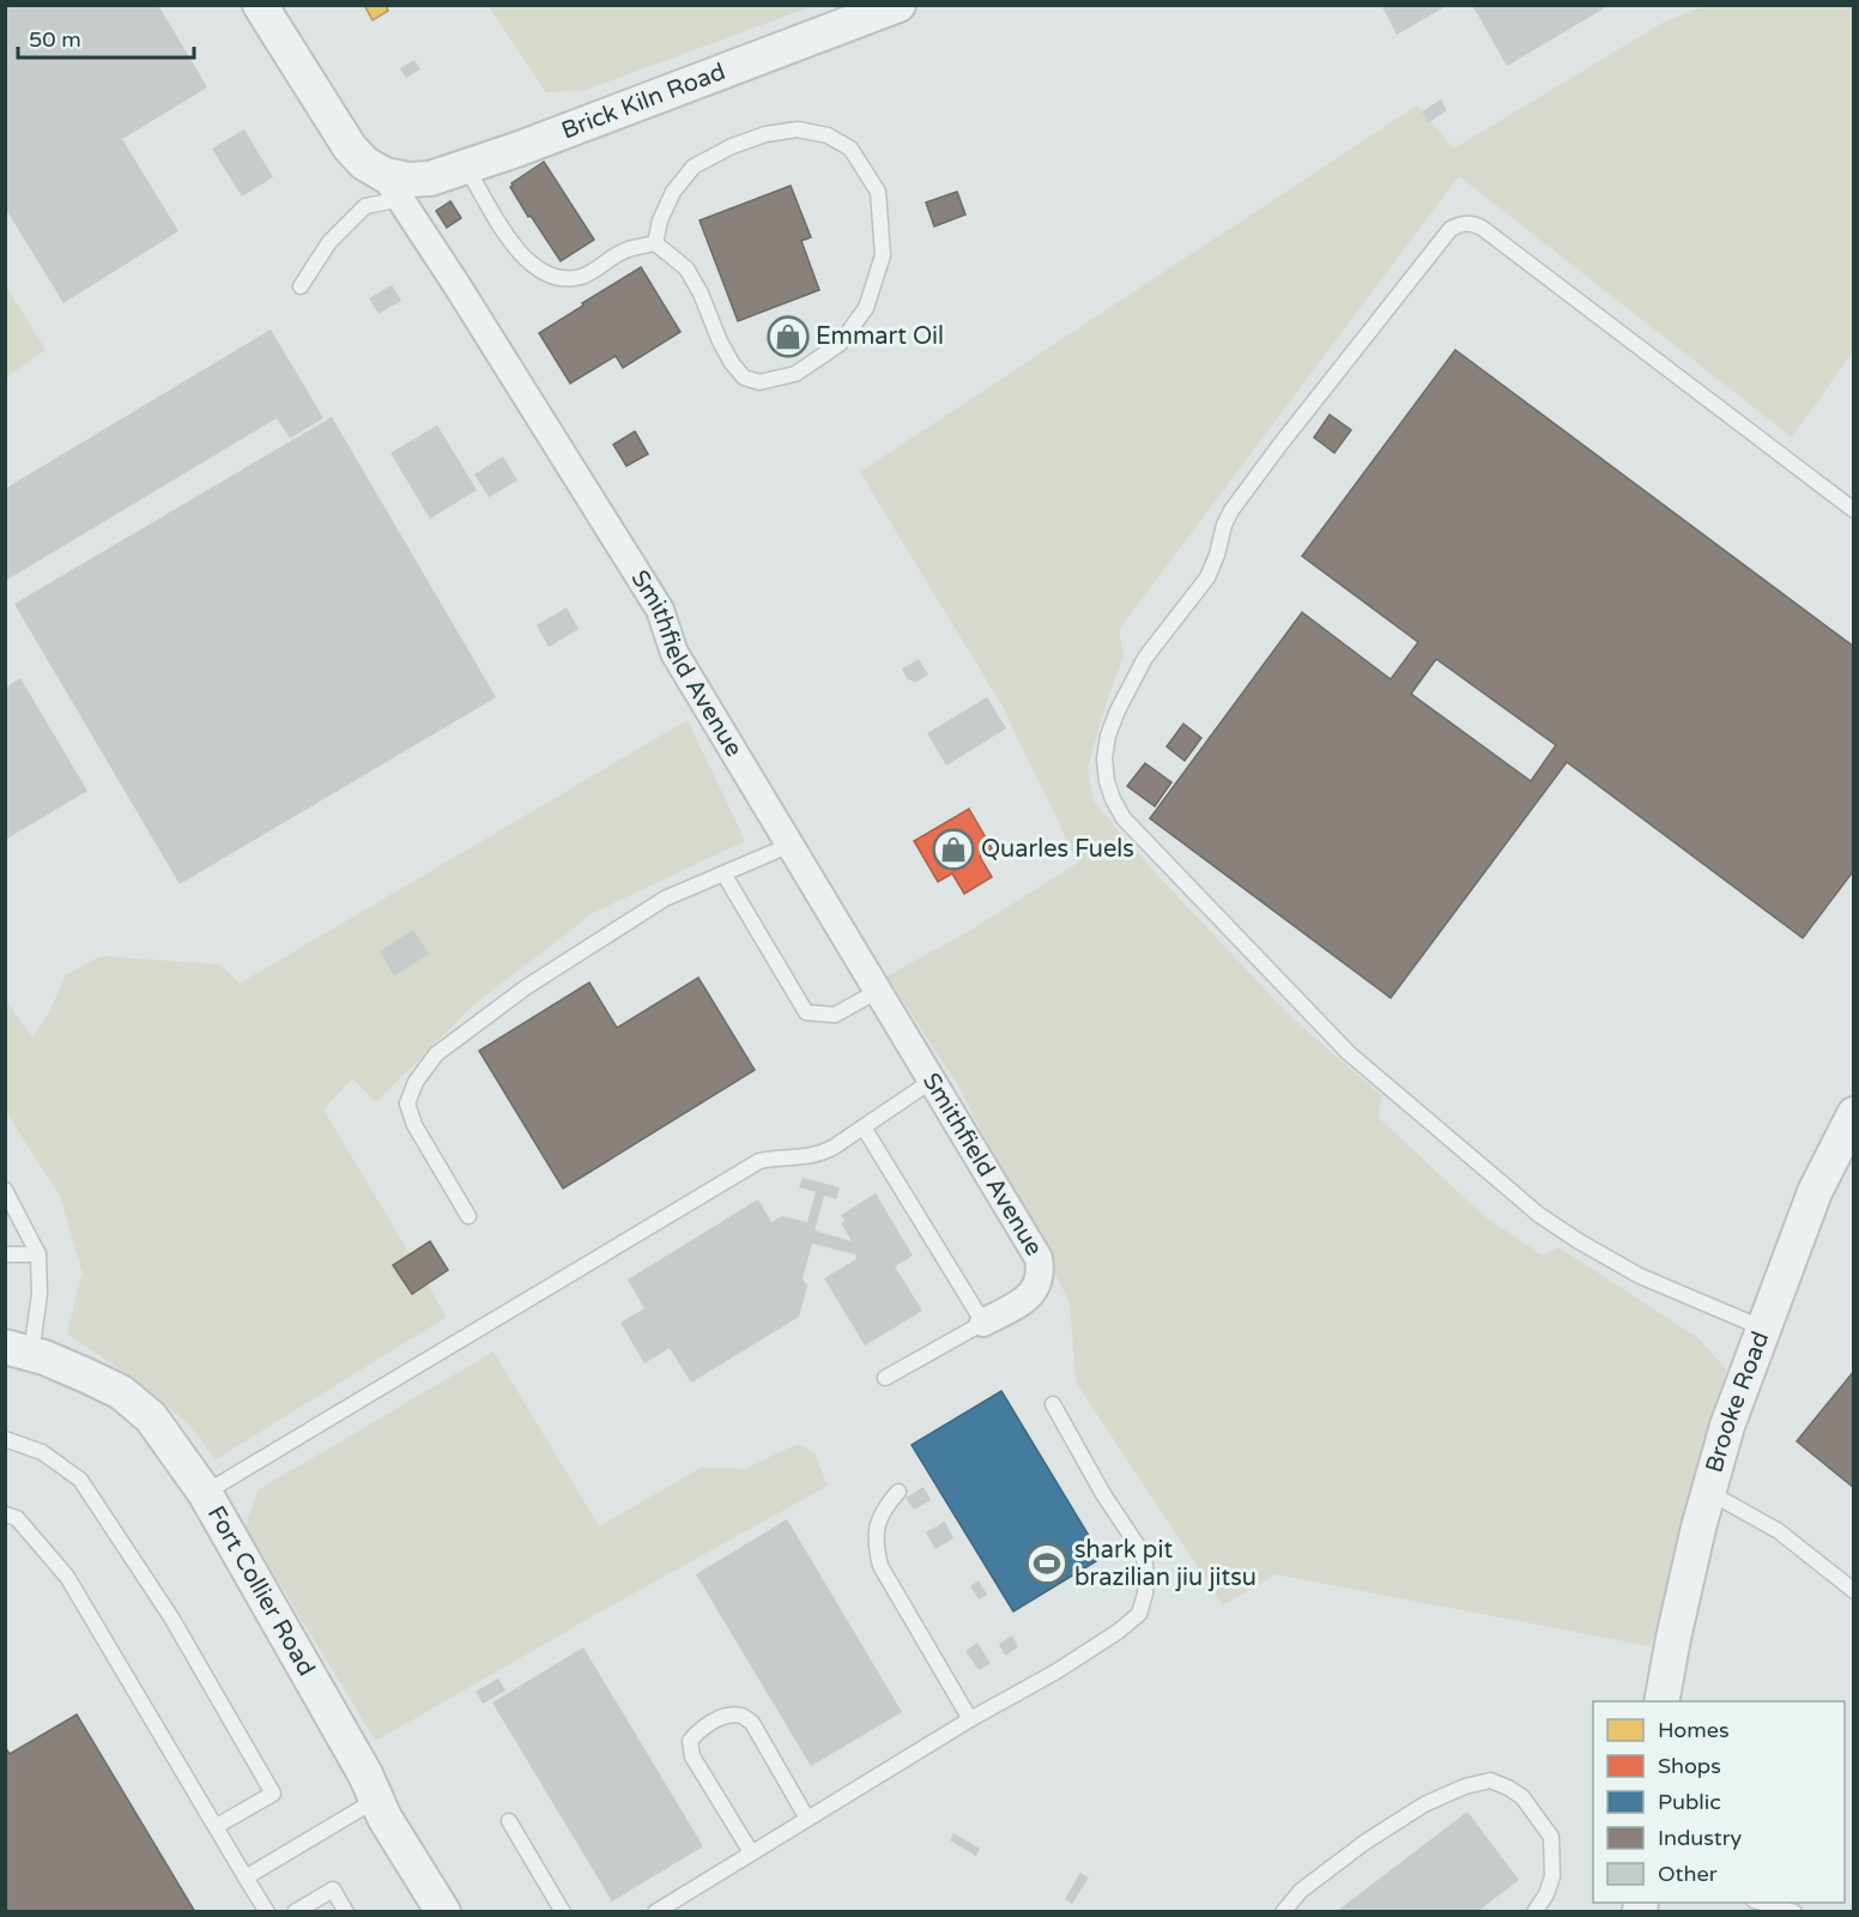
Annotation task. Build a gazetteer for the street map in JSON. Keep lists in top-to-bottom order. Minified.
{"streets":{"street":["Brick Kiln Road","Smithfield Avenue","Brooke Road","Fort Collier Road"]},"crossings":[["Brick Kiln Road","Smithfield Avenue"]],"places":{"shop":["Emmart Oil","Quarles Fuels"],"sports":["shark pit brazilian jiu jitsu"]},"legend":["Homes","Shops","Public","Industry","Other"],"scale_bar":"50 m"}
